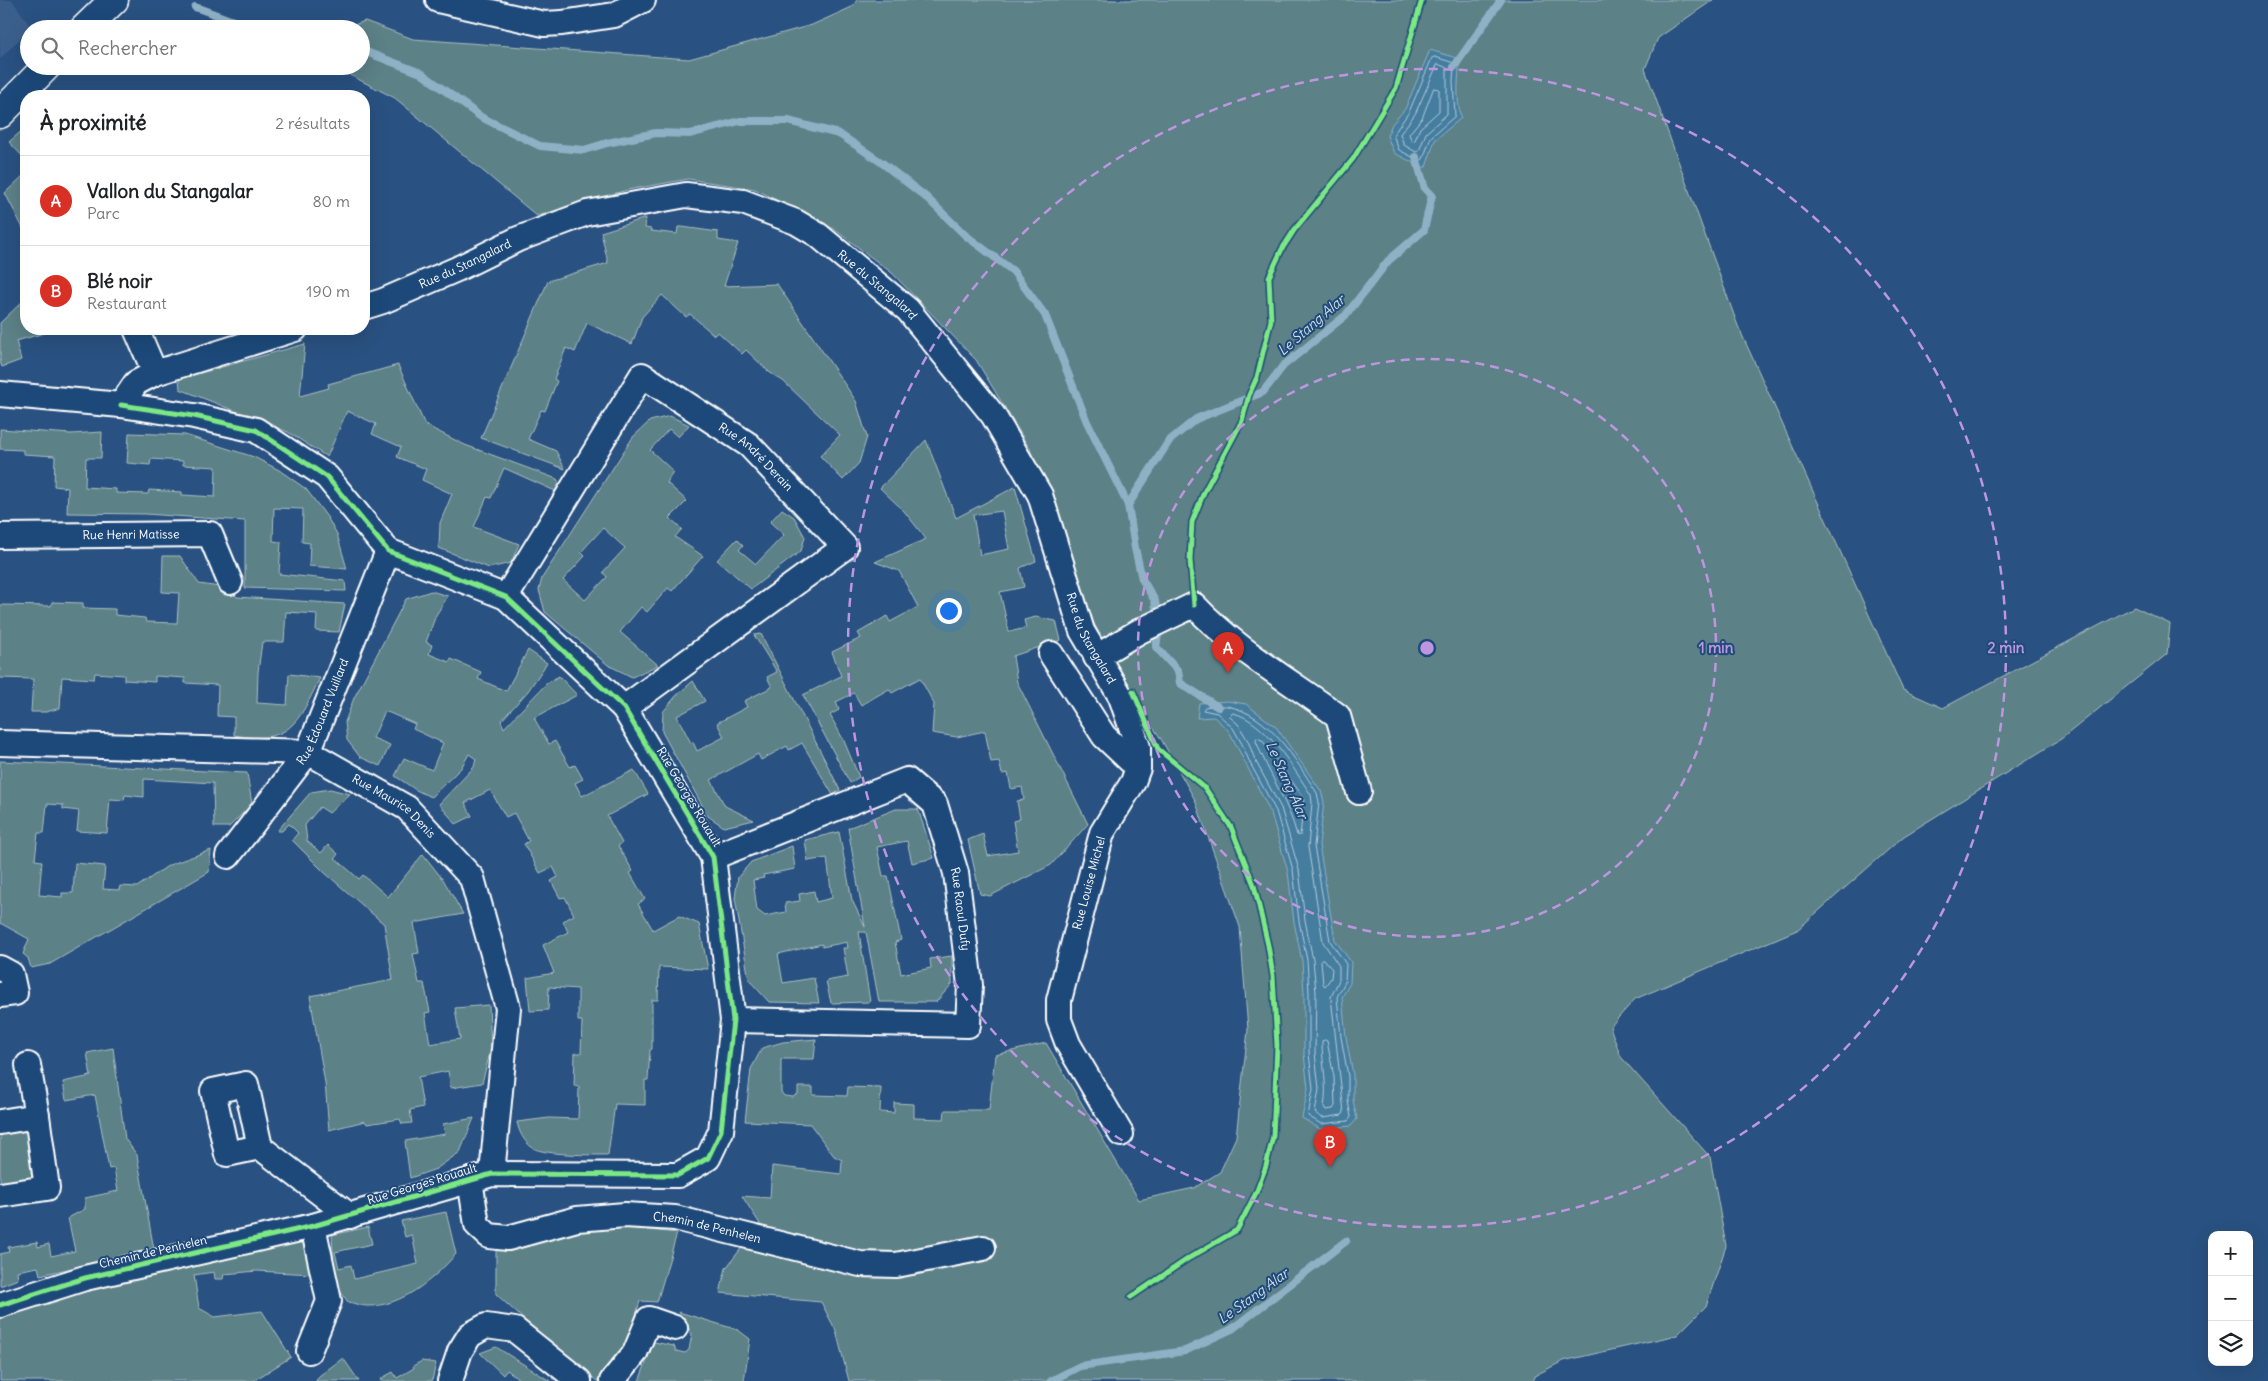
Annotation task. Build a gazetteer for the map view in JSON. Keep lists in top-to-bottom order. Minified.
{"streets":{"street":["Rue du Stangalard","Rue André Derain","Rue Henri Matisse","Rue Édouard Vuillard","Rue Georges Rouault","Rue Maurice Denis","Rue Louise Michel","Rue Raoul Dufy","Chemin de Penhelen"]},"crossings":[["Rue du Stangalard","Rue Louise Michel"],["Rue André Derain","Rue Georges Rouault"],["Rue Édouard Vuillard","Rue Georges Rouault"],["Rue Édouard Vuillard","Rue Maurice Denis"],["Rue Georges Rouault","Rue Maurice Denis"],["Rue Georges Rouault","Rue Raoul Dufy"],["Rue Georges Rouault","Chemin de Penhelen"]],"water":["Le Stang Alar"],"page":{"search":"Rechercher","heading":["À proximité","2 résultats"],"list":[{"mark":"A","name":"Vallon du Stangalar","note":"Parc","value":"80 m"},{"mark":"B","name":"Blé noir","note":"Restaurant","value":"190 m"}],"pins":["A","B"],"map_buttons":["+","−"]},"rings":["1 min","2 min"]}
